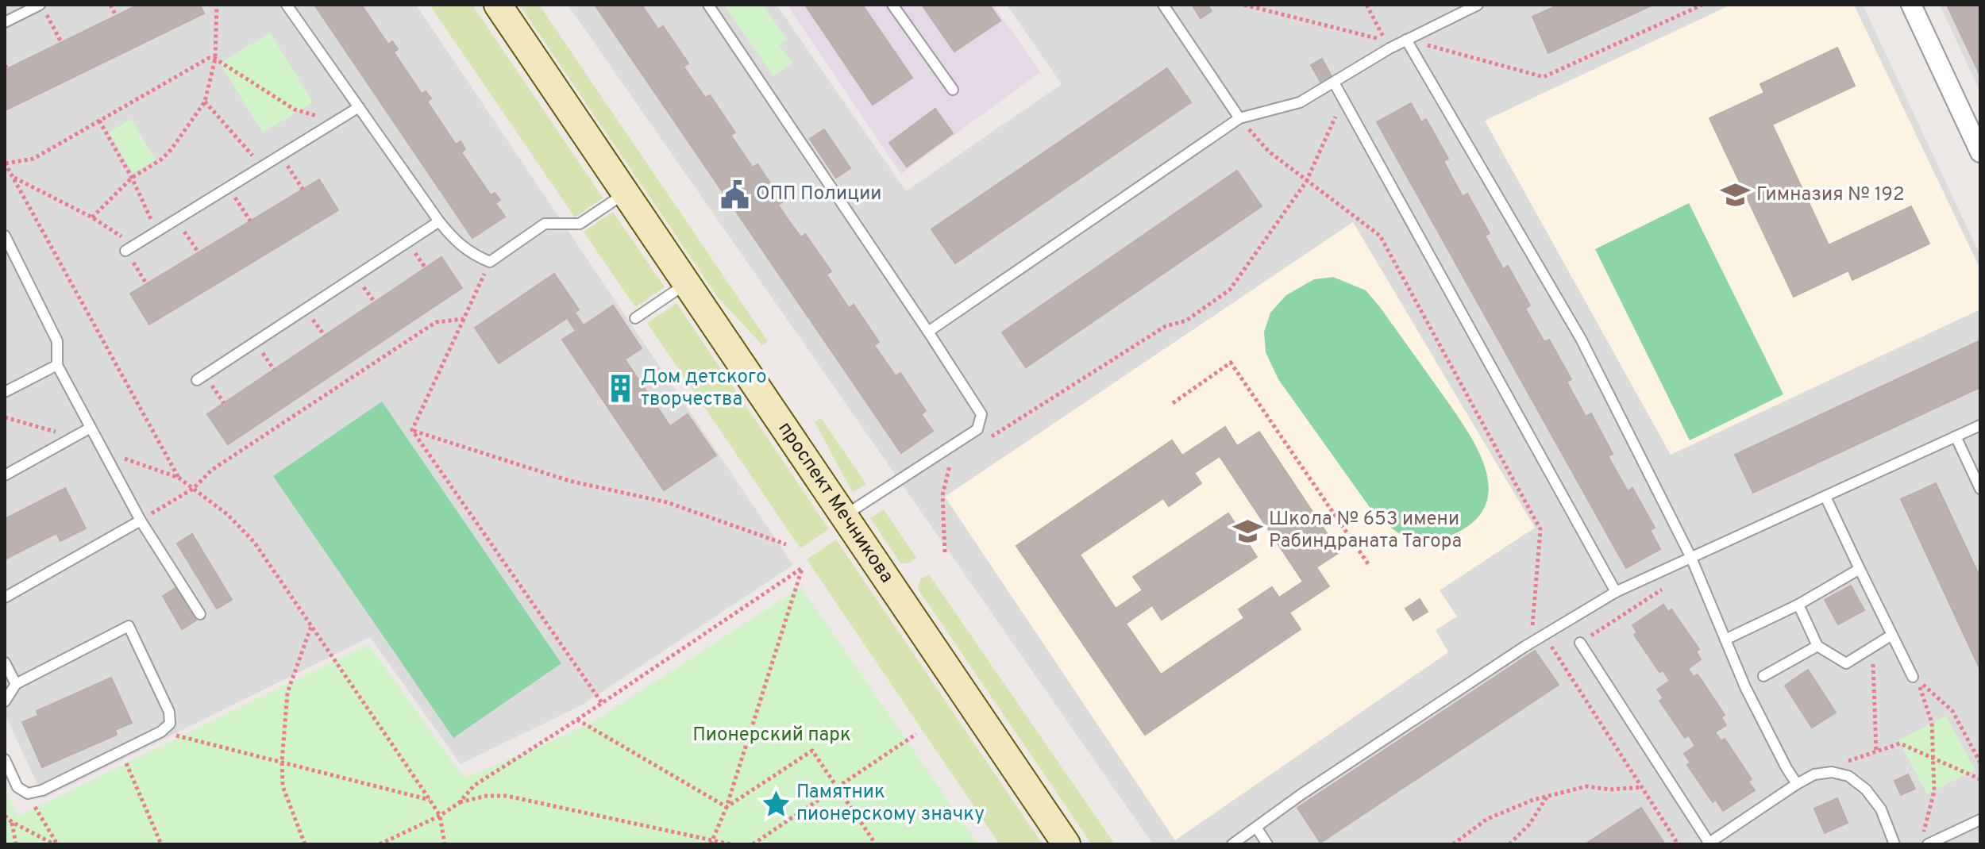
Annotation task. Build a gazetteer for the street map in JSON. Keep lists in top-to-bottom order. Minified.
{"streets":{"street":["проспект Мечникова"]},"parks":["Пионерский парк"],"places":{"public building":["ОПП Полиции"],"school or university":["Гимназия № 192","Школа № 653 имени Рабиндраната Тагора"],"building":["Дом детского творчества"],"place":["Памятник пионерскому значку"]}}
